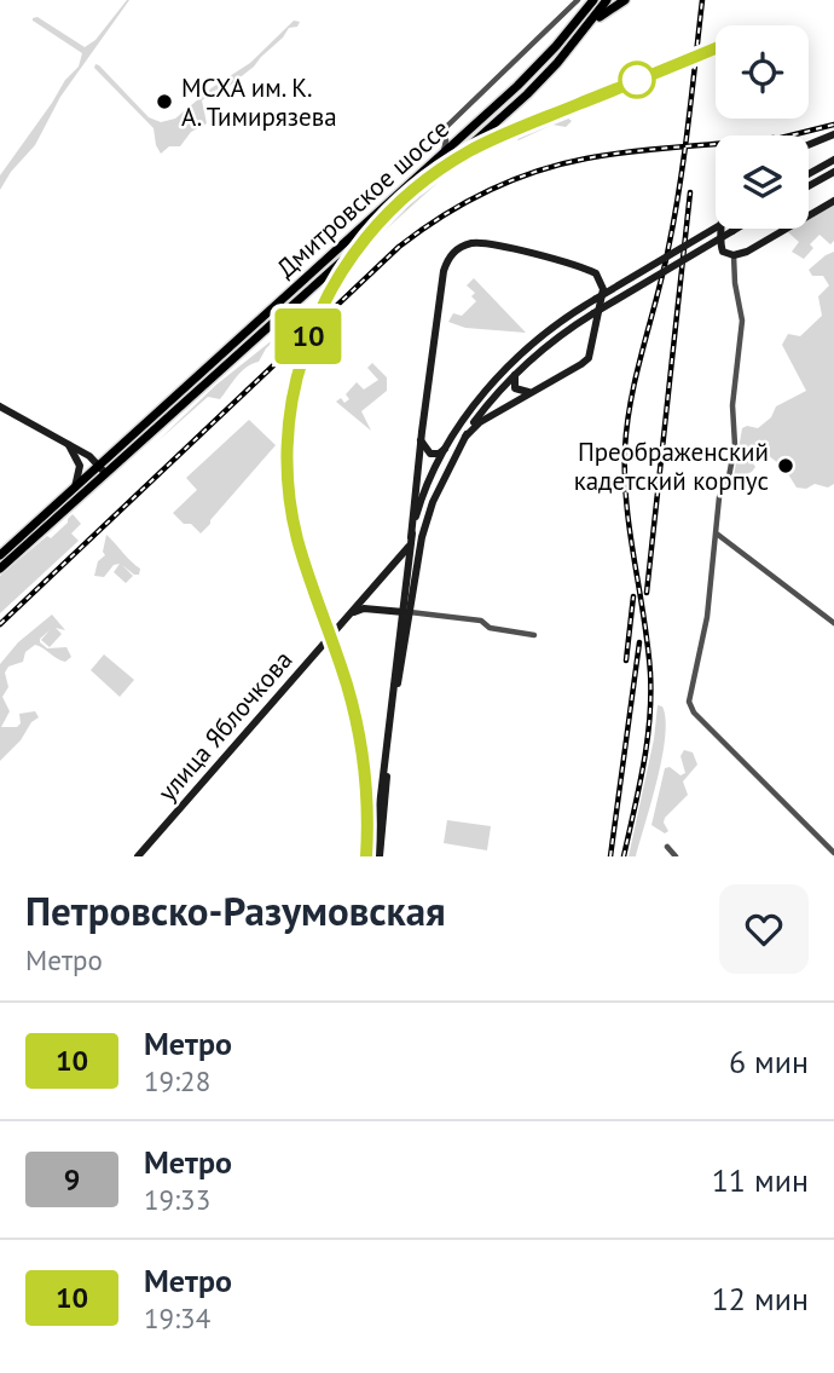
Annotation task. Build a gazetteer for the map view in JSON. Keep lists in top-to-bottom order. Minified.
{"streets":{"main road":["Дмитровское шоссе"],"street":["улица Яблочкова"]},"places":["МСХА им. К. А. Тимирязева","Преображенский кадетский корпус"],"lines":["metro line 10"],"page":{"on_map":"10","heading":["Петровско-Разумовская","Метро"],"list":[{"mark":"10","name":"Метро","note":"19:28","value":"6 мин"},{"mark":"9","name":"Метро","note":"19:33","value":"11 мин"},{"mark":"10","name":"Метро","note":"19:34","value":"12 мин"}]}}
